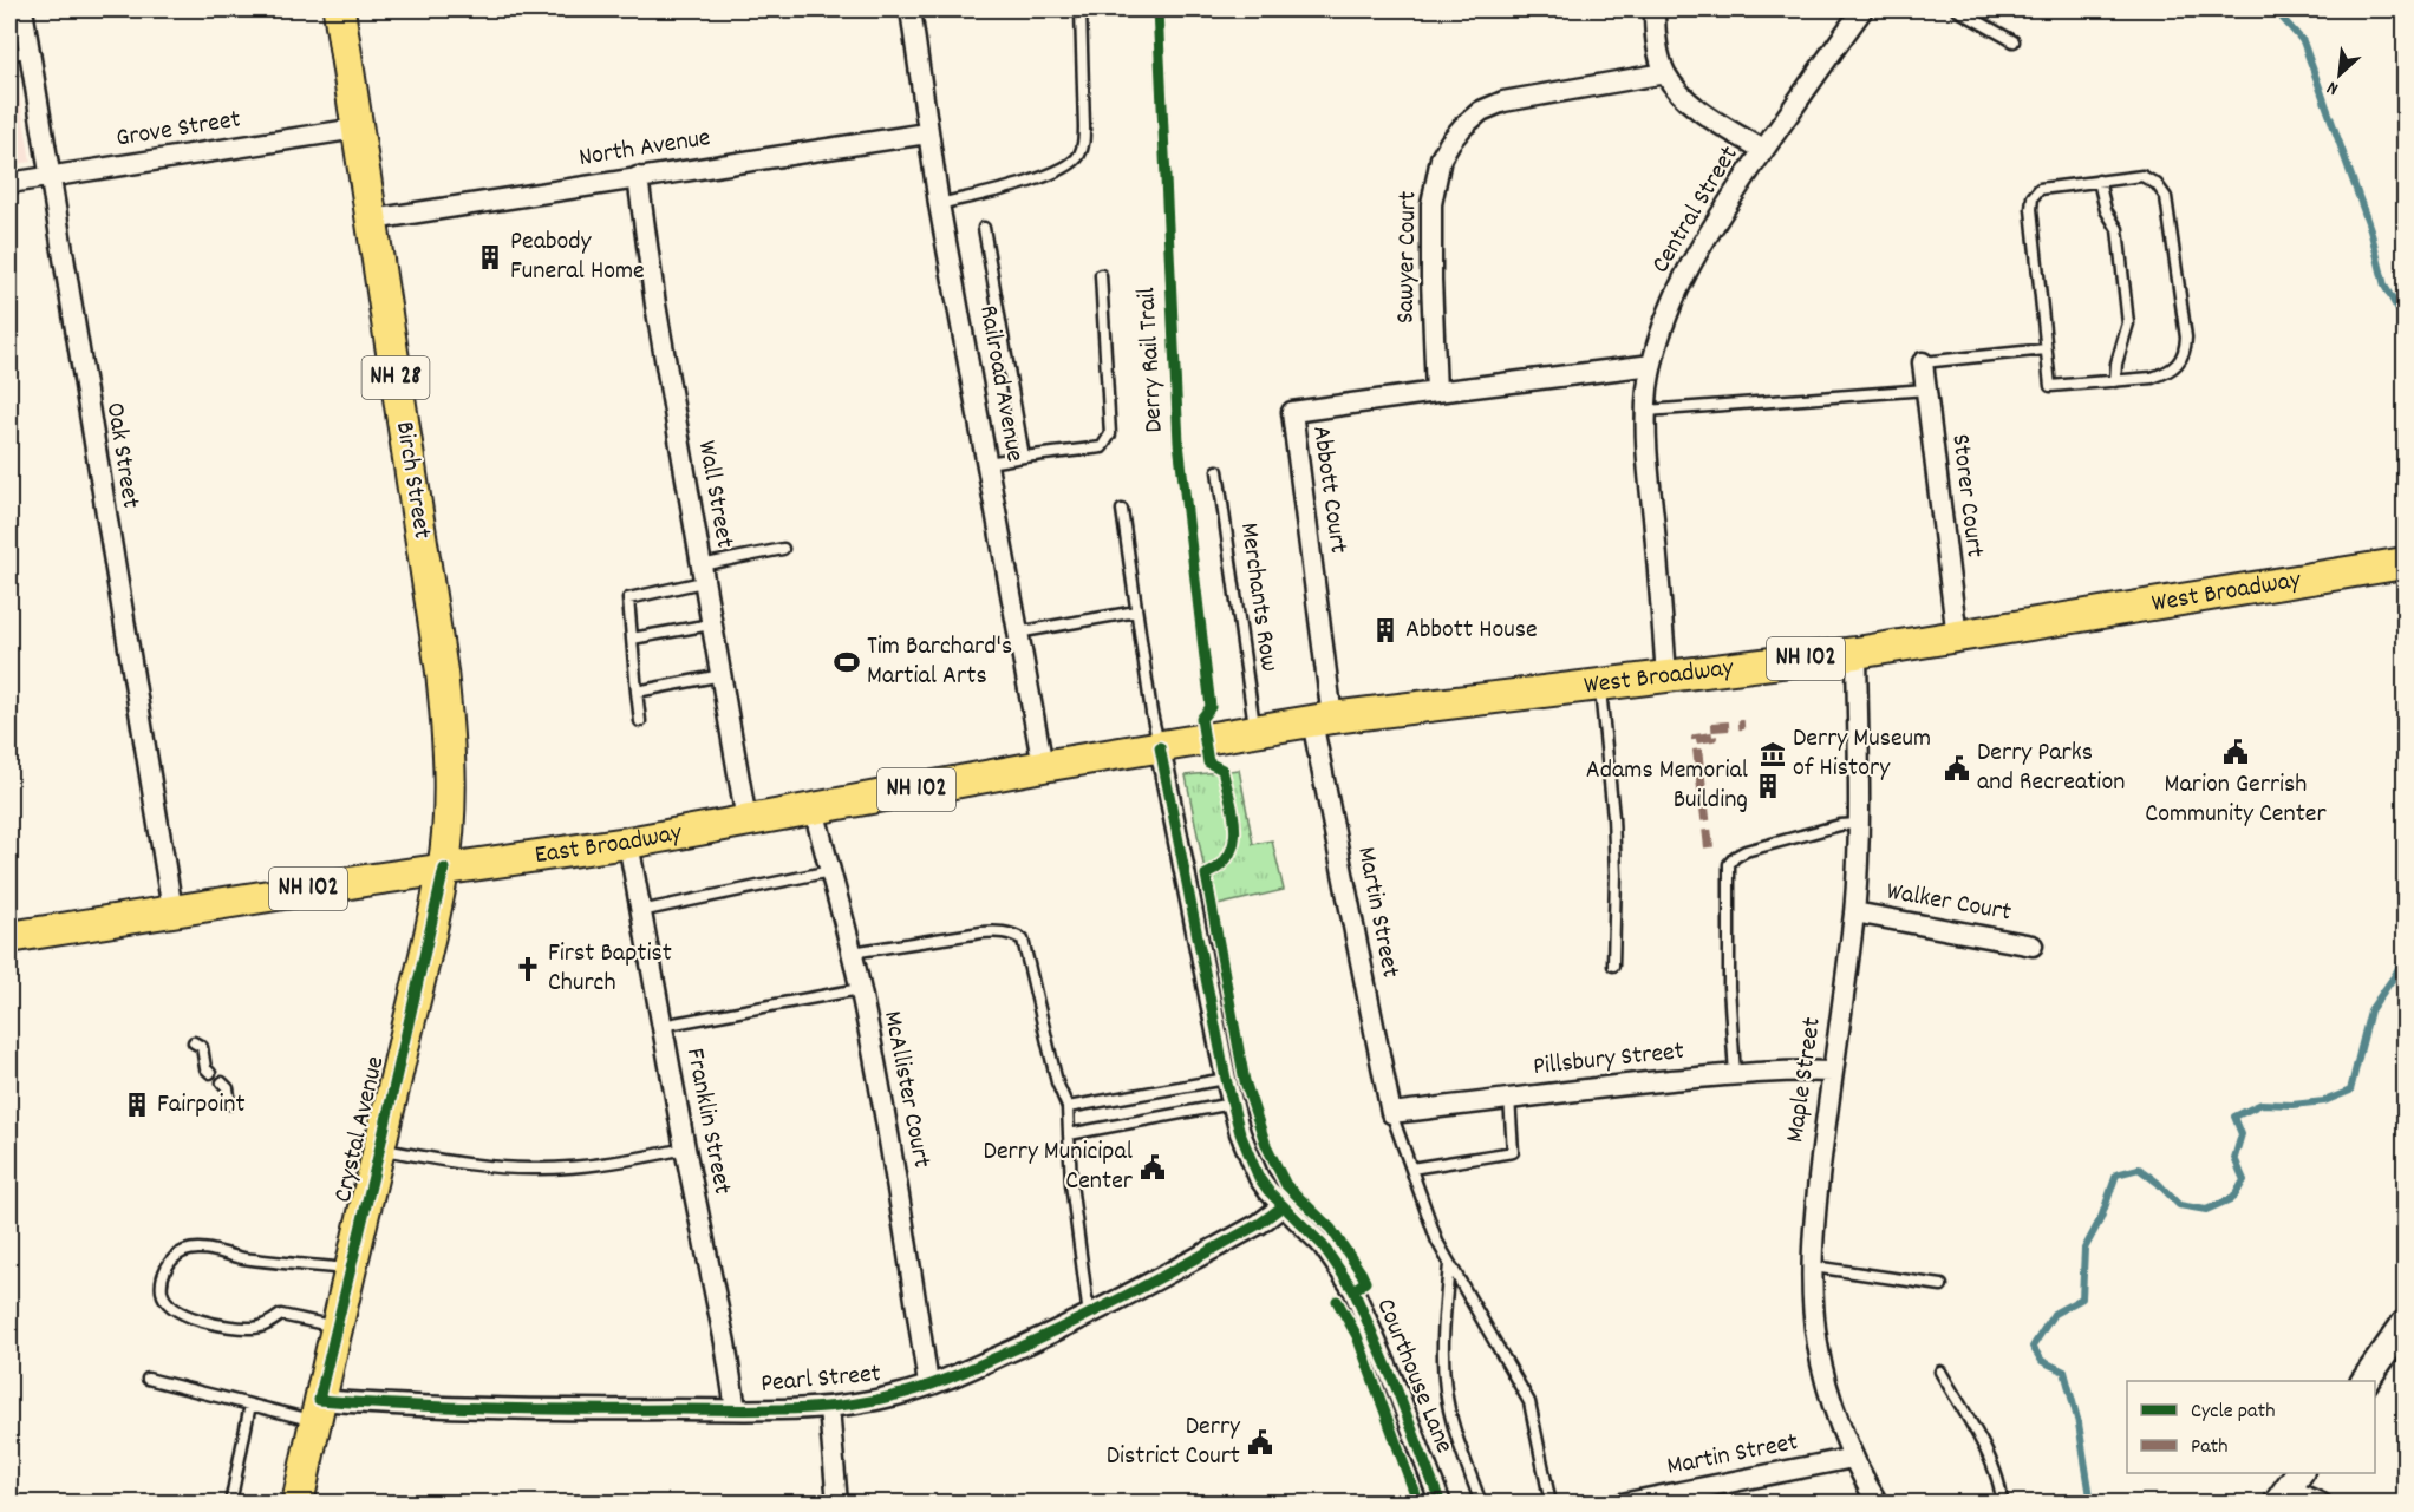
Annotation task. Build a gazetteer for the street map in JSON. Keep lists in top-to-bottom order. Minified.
{"streets":{"main road":["NH 28","Birch Street","West Broadway","NH 102","East Broadway","Crystal Avenue"],"street":["Grove Street","North Avenue","Central Street","Sawyer Court","Railroad Avenue","Oak Street","Abbott Court","Wall Street","Storer Court","Walker Court","Martin Street","Pillsbury Street","Maple Street","McAllister Court","Franklin Street","Courthouse Lane","Pearl Street"],"lane":["Merchants Row"],"cycle path":["Derry Rail Trail"]},"crossings":[["Grove Street","Oak Street"],["Grove Street","Birch Street"],["North Avenue","Railroad Avenue"],["North Avenue","Birch Street"],["North Avenue","Wall Street"],["Central Street","West Broadway"],["Sawyer Court","Abbott Court"],["Railroad Avenue","East Broadway"],["Oak Street","East Broadway"],["Birch Street","East Broadway"],["Birch Street","Crystal Avenue"],["Abbott Court","West Broadway"],["Abbott Court","Martin Street"],["Wall Street","East Broadway"],["Storer Court","West Broadway"],["West Broadway","Merchants Row"],["West Broadway","East Broadway"],["West Broadway","Martin Street"],["West Broadway","Maple Street"],["East Broadway","McAllister Court"],["East Broadway","Franklin Street"],["East Broadway","Crystal Avenue"],["East Broadway","Courthouse Lane"],["Walker Court","Maple Street"],["Martin Street","Pillsbury Street"],["Martin Street","Maple Street"],["Pillsbury Street","Maple Street"],["McAllister Court","Pearl Street"],["Franklin Street","Pearl Street"],["Crystal Avenue","Pearl Street"],["Courthouse Lane","Pearl Street"]],"places":{"building":["Peabody Funeral Home","Abbott House","Adams Memorial Building","Fairpoint"],"sports":["Tim Barchard's Martial Arts"],"public building":["Marion Gerrish Community Center","Derry Parks and Recreation","Derry Municipal Center","Derry District Court"],"museum":["Derry Museum of History"],"church":["First Baptist Church"]},"legend":["Cycle path","Path"],"north":"bottom left"}
